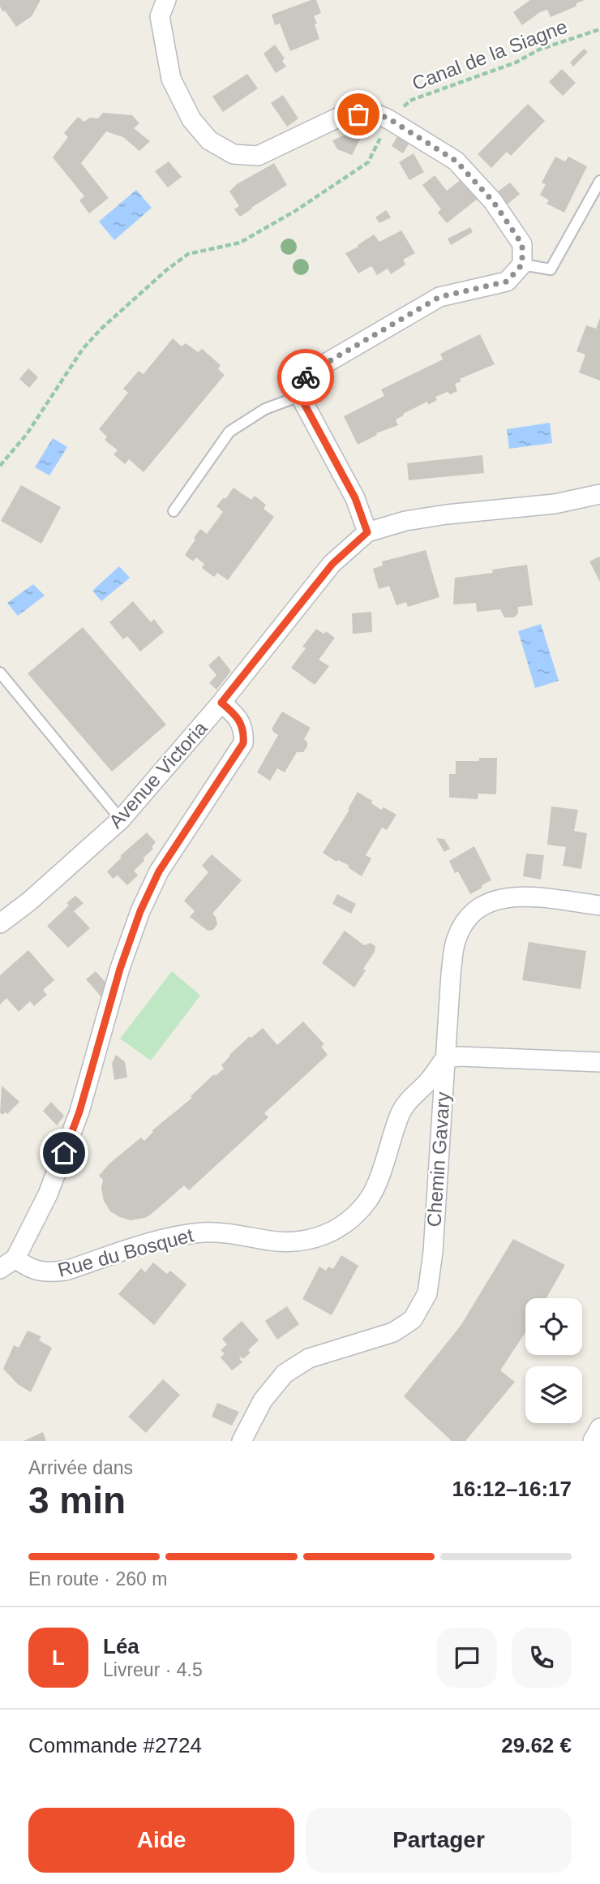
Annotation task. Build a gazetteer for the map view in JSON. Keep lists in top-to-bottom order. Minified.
{"streets":{"street":["Avenue Victoria","Chemin Gavary","Rue du Bosquet"],"path":["Canal de la Siagne"]},"crossings":[["Chemin Gavary","Rue du Bosquet"]],"page":{"heading":["3 min","Arrivée dans","16:12–16:17"],"panel":["Léa","Livreur · 4.5","Commande #2724","29.62 €"],"bar":"En route · 260 m","round":"L","buttons":["Aide","Partager"]}}
